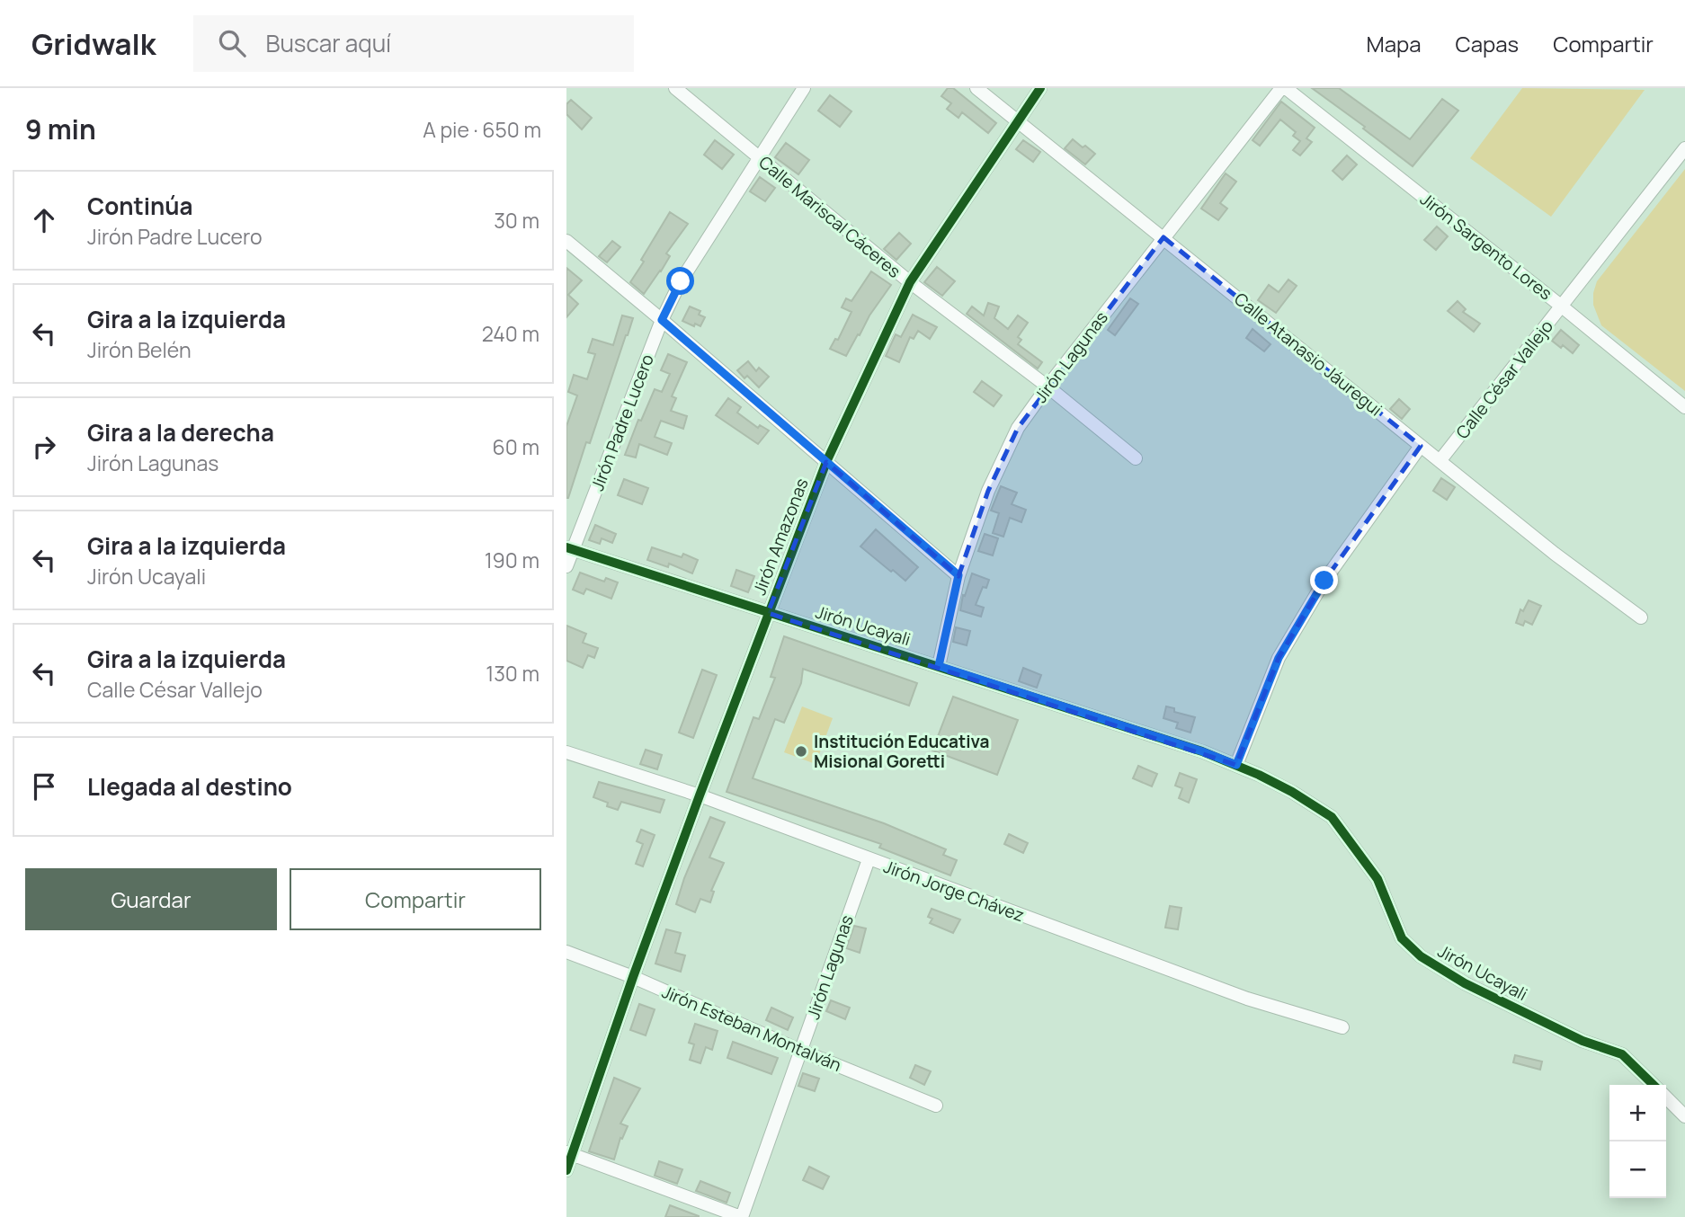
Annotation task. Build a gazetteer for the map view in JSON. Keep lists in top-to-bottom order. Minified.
{"streets":{"street":["Calle Mariscal Cáceres","Jirón Sargento Lores","Calle Atanasio Jáuregui","Jirón Lagunas","Calle César Vallejo","Jirón Padre Lucero","Jirón Amazonas","Jirón Ucayali","Jirón Jorge Chávez","Jirón Esteban Montalván"]},"crossings":[["Calle Mariscal Cáceres","Jirón Lagunas"],["Calle Mariscal Cáceres","Jirón Padre Lucero"],["Calle Mariscal Cáceres","Jirón Amazonas"],["Jirón Sargento Lores","Jirón Lagunas"],["Jirón Sargento Lores","Calle César Vallejo"],["Calle Atanasio Jáuregui","Jirón Lagunas"],["Calle Atanasio Jáuregui","Calle César Vallejo"],["Calle Atanasio Jáuregui","Jirón Amazonas"],["Jirón Lagunas","Jirón Ucayali"],["Jirón Lagunas","Jirón Jorge Chávez"],["Jirón Lagunas","Jirón Esteban Montalván"],["Jirón Padre Lucero","Jirón Ucayali"],["Jirón Amazonas","Jirón Ucayali"],["Jirón Amazonas","Jirón Jorge Chávez"],["Jirón Amazonas","Jirón Esteban Montalván"]],"places":["Institución Educativa Misional Goretti"],"page":{"header":"Gridwalk","search":"Buscar aquí","nav":["Mapa","Capas","Compartir"],"heading":["9 min","A pie · 650 m"],"list":[["Continúa","Jirón Padre Lucero","30 m"],["Gira a la izquierda","Jirón Belén","240 m"],["Gira a la derecha","Jirón Lagunas","60 m"],["Gira a la izquierda","Jirón Ucayali","190 m"],["Gira a la izquierda","Calle César Vallejo","130 m"],"Llegada al destino"],"buttons":["Guardar","Compartir"],"map_buttons":["+","−"]}}
